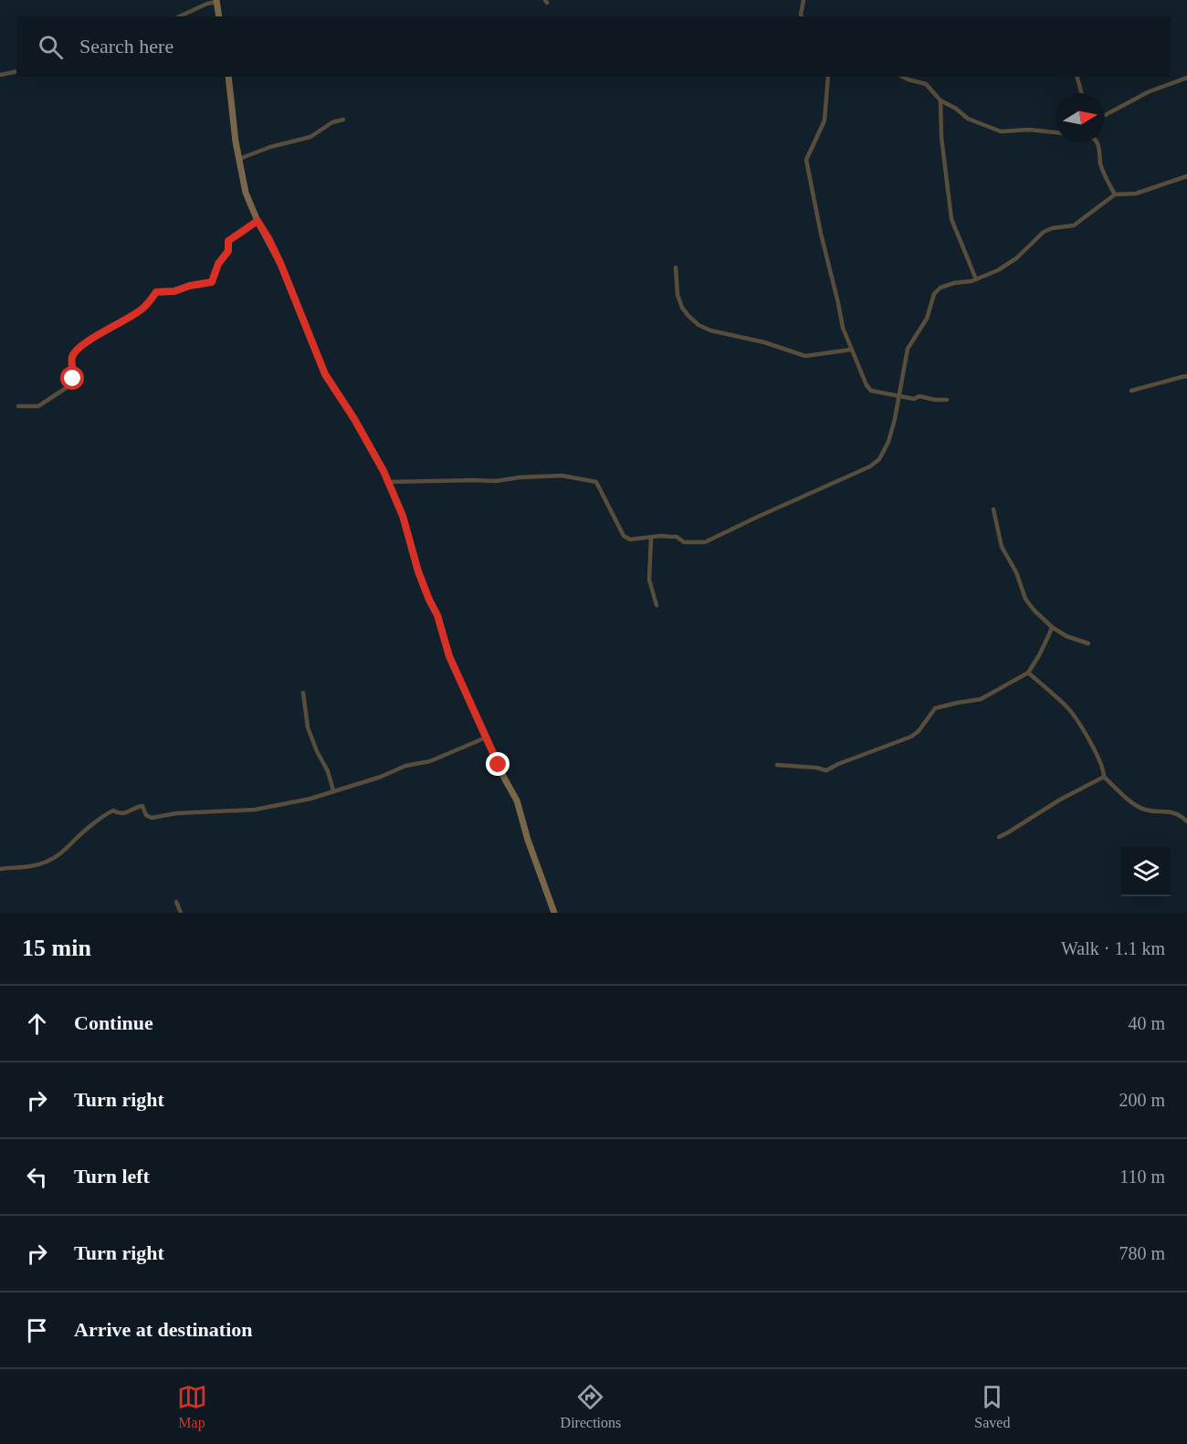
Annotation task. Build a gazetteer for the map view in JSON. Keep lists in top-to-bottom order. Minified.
{"north":"right","page":{"search":"Search here","heading":["15 min","Walk · 1.1 km"],"list":[["Continue","40 m"],["Turn right","200 m"],["Turn left","110 m"],["Turn right","780 m"],"Arrive at destination"],"nav":["Map","Directions","Saved"]}}
